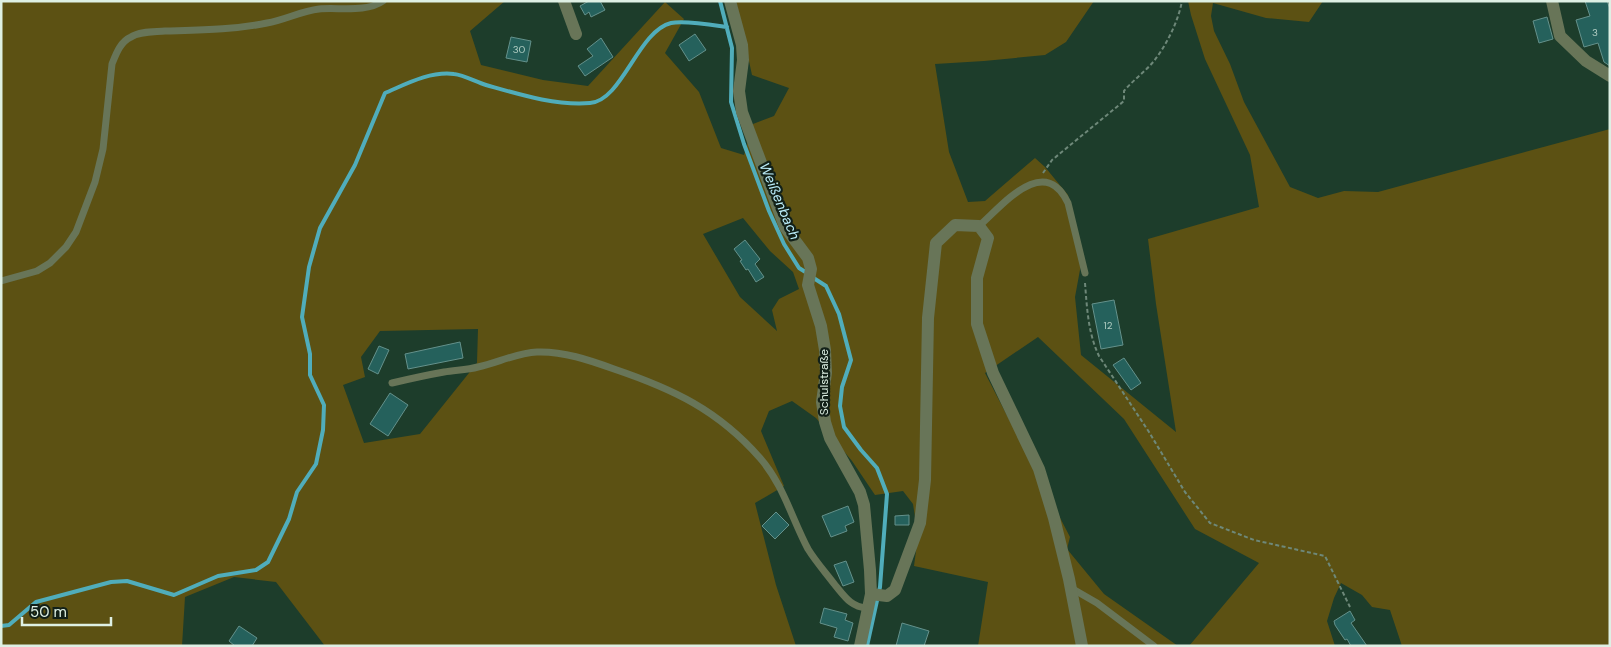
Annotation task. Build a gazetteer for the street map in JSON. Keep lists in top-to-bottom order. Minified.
{"streets":{"street":["Schulstraße"]},"water":["Weißenbach"],"house_numbers":["3","30","12"],"scale_bar":"50 m"}
